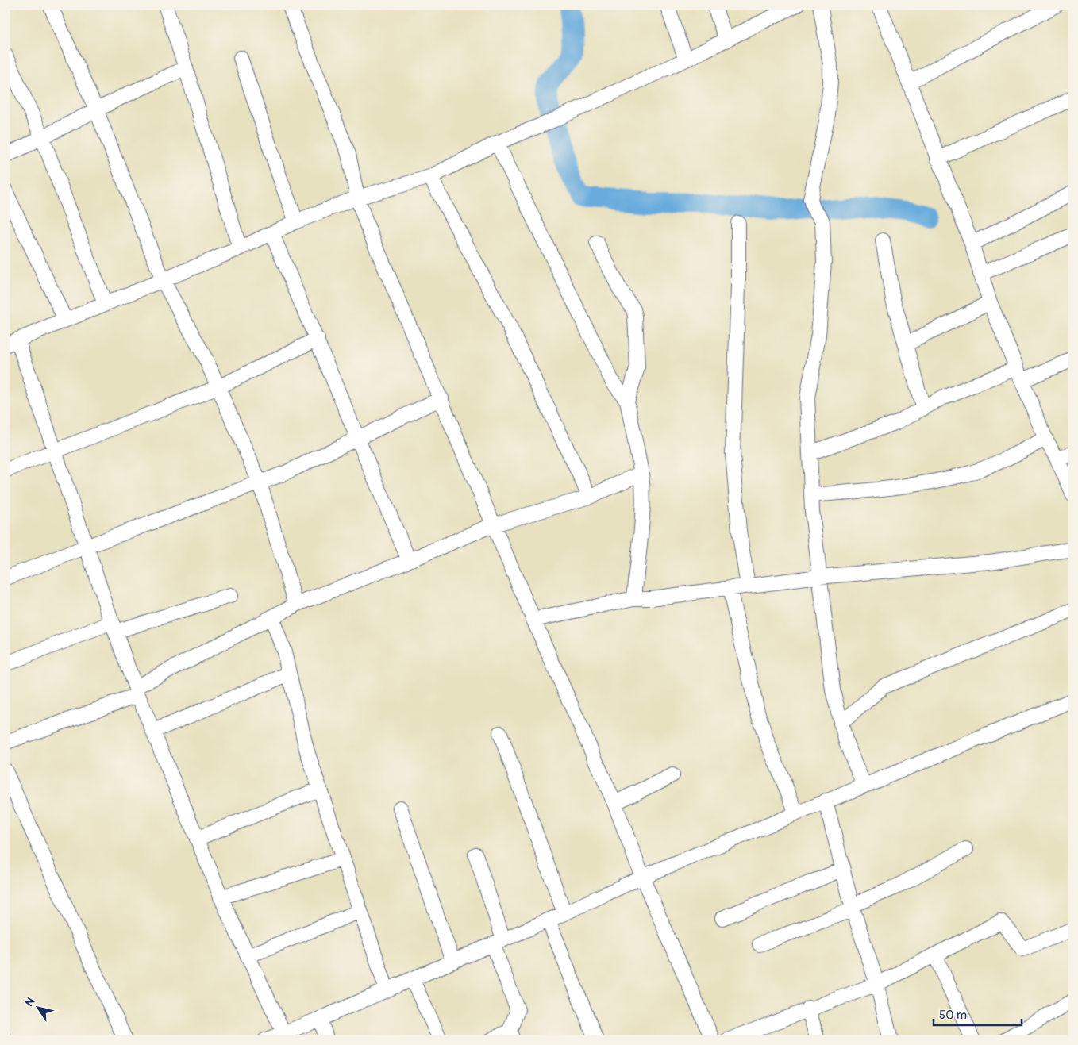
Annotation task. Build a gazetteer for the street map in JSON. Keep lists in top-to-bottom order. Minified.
{"scale_bar":"50 m","north":"top left"}
